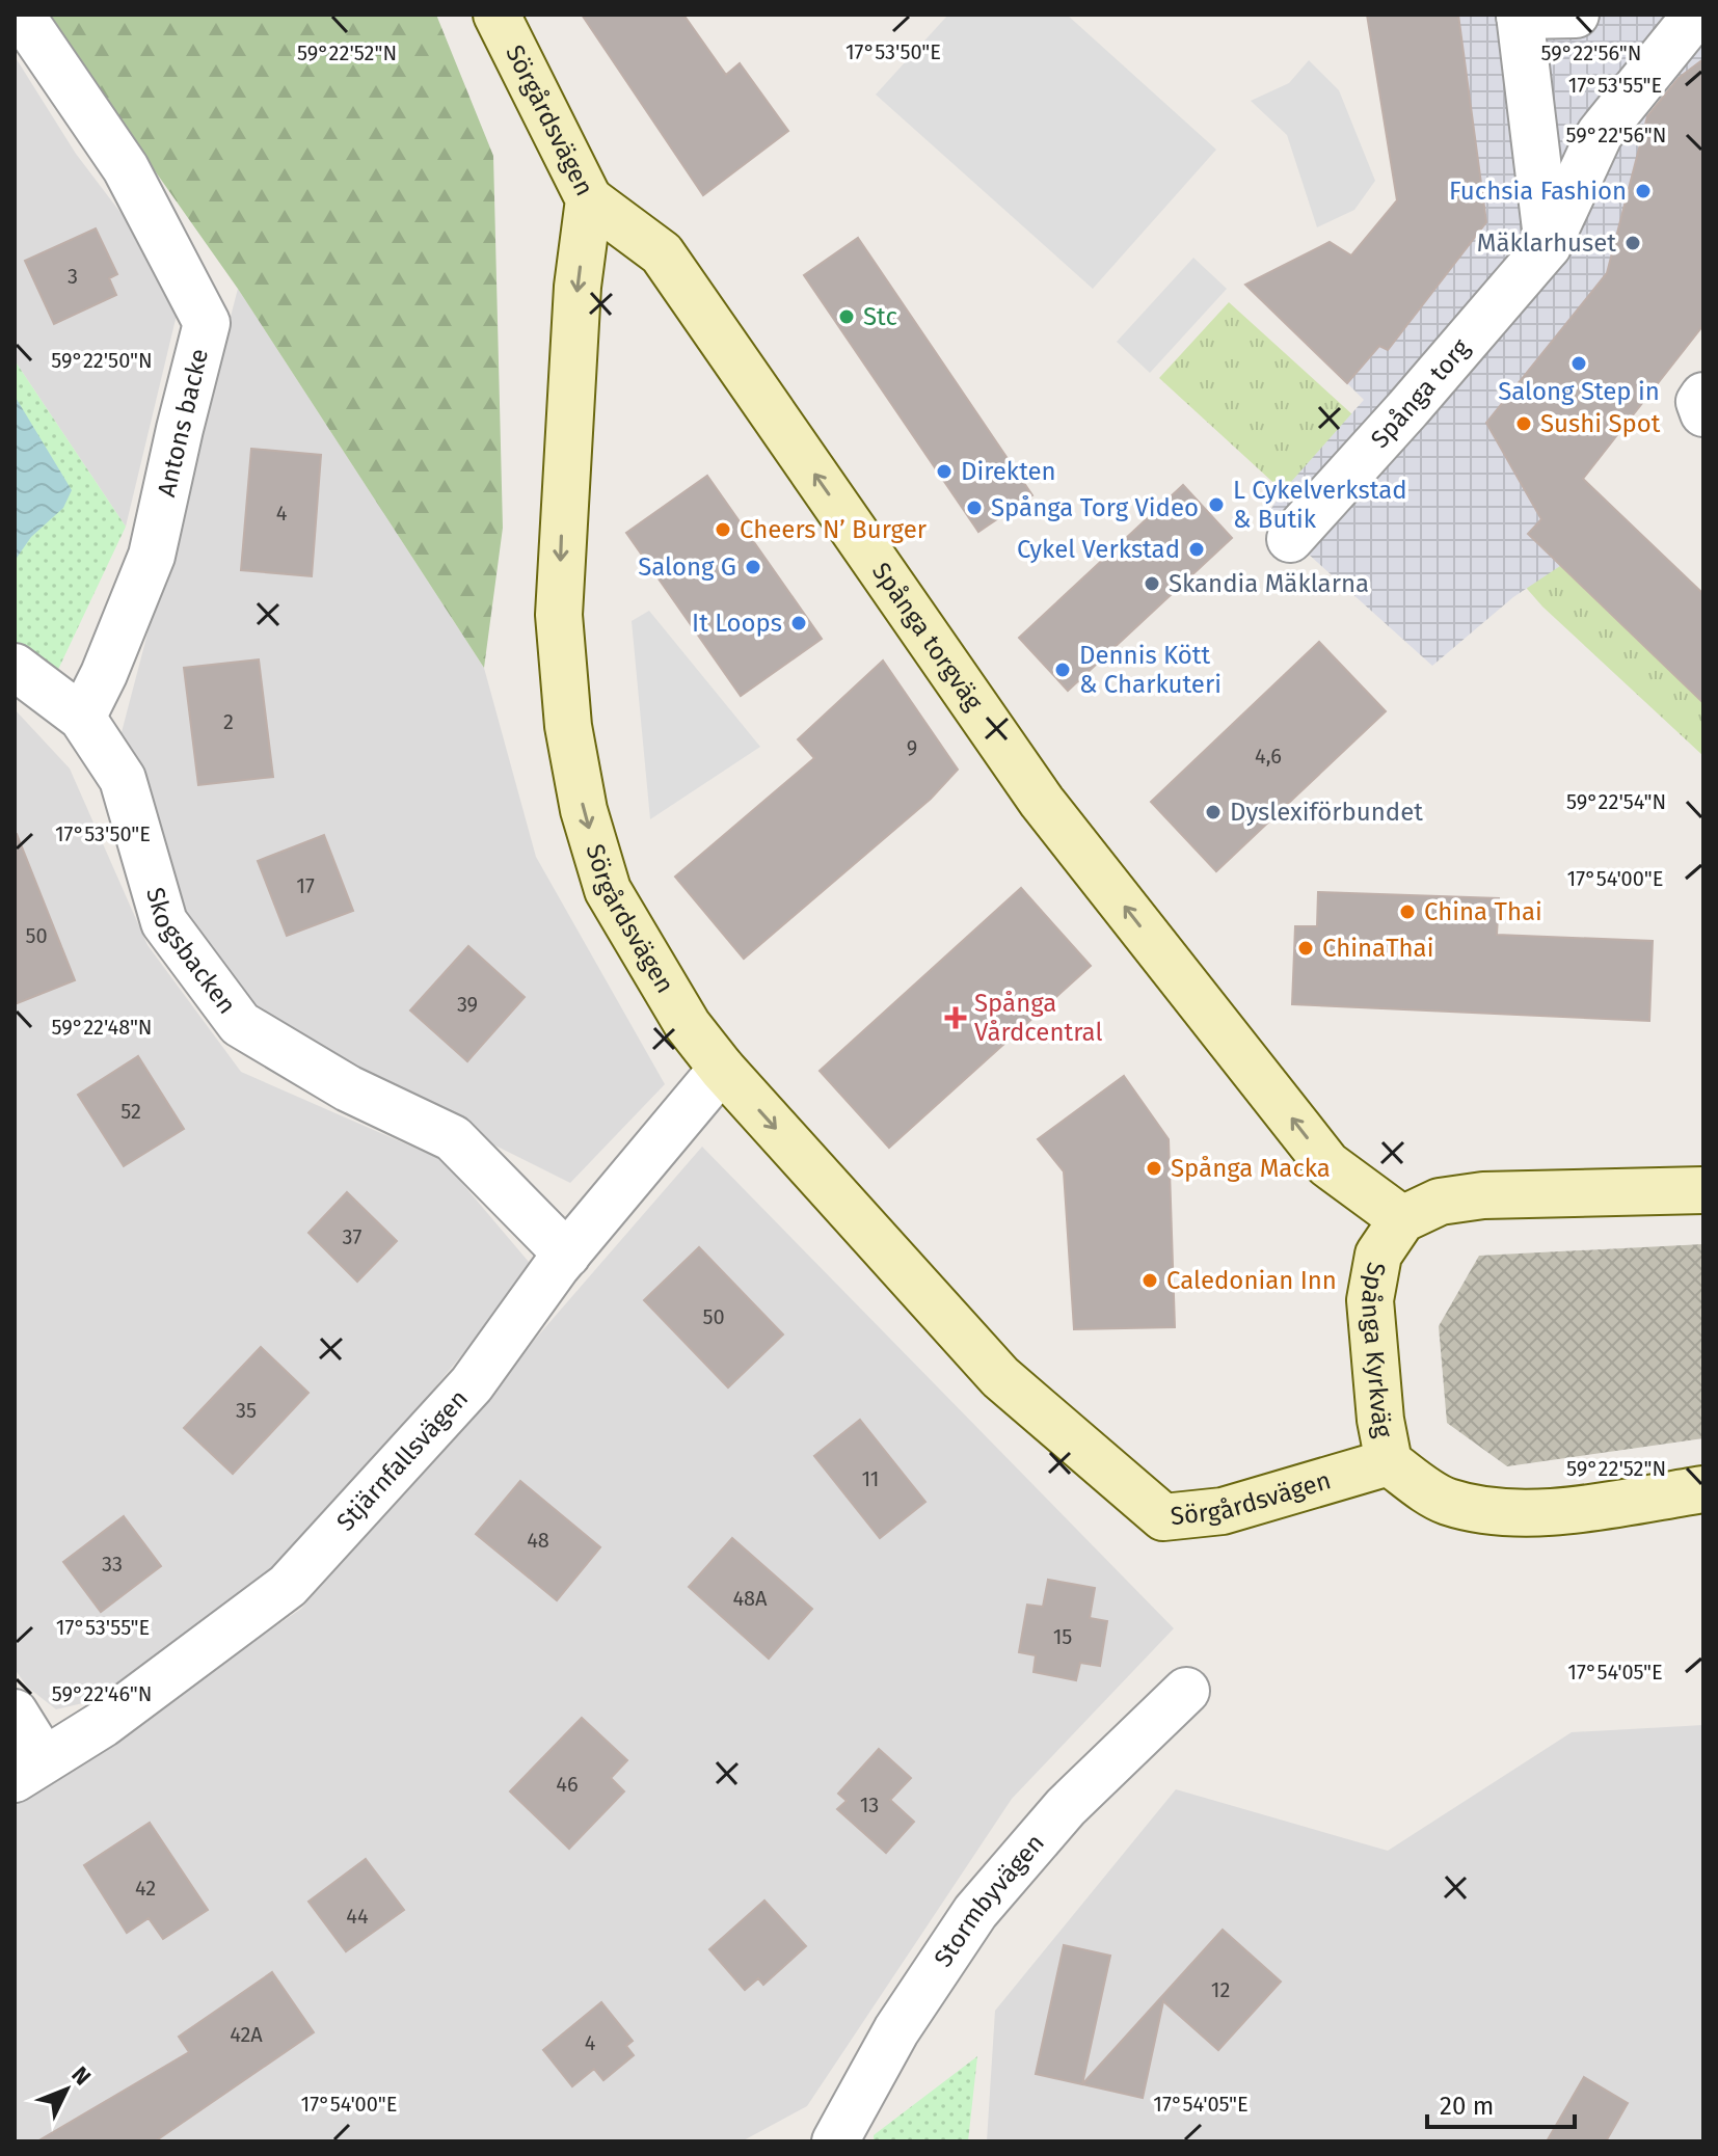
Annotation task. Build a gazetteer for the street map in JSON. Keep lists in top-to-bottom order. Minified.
{"streets":{"street":["Sörgårdsvägen","Spånga torg","Antons backe","Spånga torgväg","Skogsbacken","Spånga Kyrkväg","Stjärnfallsvägen","Stormbyvägen"]},"crossings":[["Sörgårdsvägen","Spånga torgväg"],["Sörgårdsvägen","Spånga Kyrkväg"],["Sörgårdsvägen","Stjärnfallsvägen"],["Antons backe","Skogsbacken"],["Spånga torgväg","Spånga Kyrkväg"],["Skogsbacken","Stjärnfallsvägen"]],"one_way":["Sörgårdsvägen","Spånga torgväg"],"places":{"other":["Fuchsia Fashion","Mäklarhuset","Stc","Salong Step in","Sushi Spot","Direkten","L Cykelverkstad & Butik","Spånga Torg Video","Cheers N’ Burger","Cykel Verkstad","Salong G","Skandia Mäklarna","It Loops","Dennis Kött & Charkuteri","Dyslexiförbundet","China Thai","ChinaThai","Spånga Macka","Caledonian Inn"],"health":["Spånga Vårdcentral"]},"house_numbers":["3","4","2","9","4,6","17","50","39","52","37","50","35","11","48","33","48A","15","46","13","42","44","12","42A","4"],"scale_bar":"20 m","north":"top right","coordinates":["17°53'50\"E","59°22'52\"N","59°22'56\"N","17°53'55\"E","59°22'50\"N","59°22'54\"N","17°54'00\"E","59°22'48\"N","17°54'05\"E","59°22'46\"N"]}
